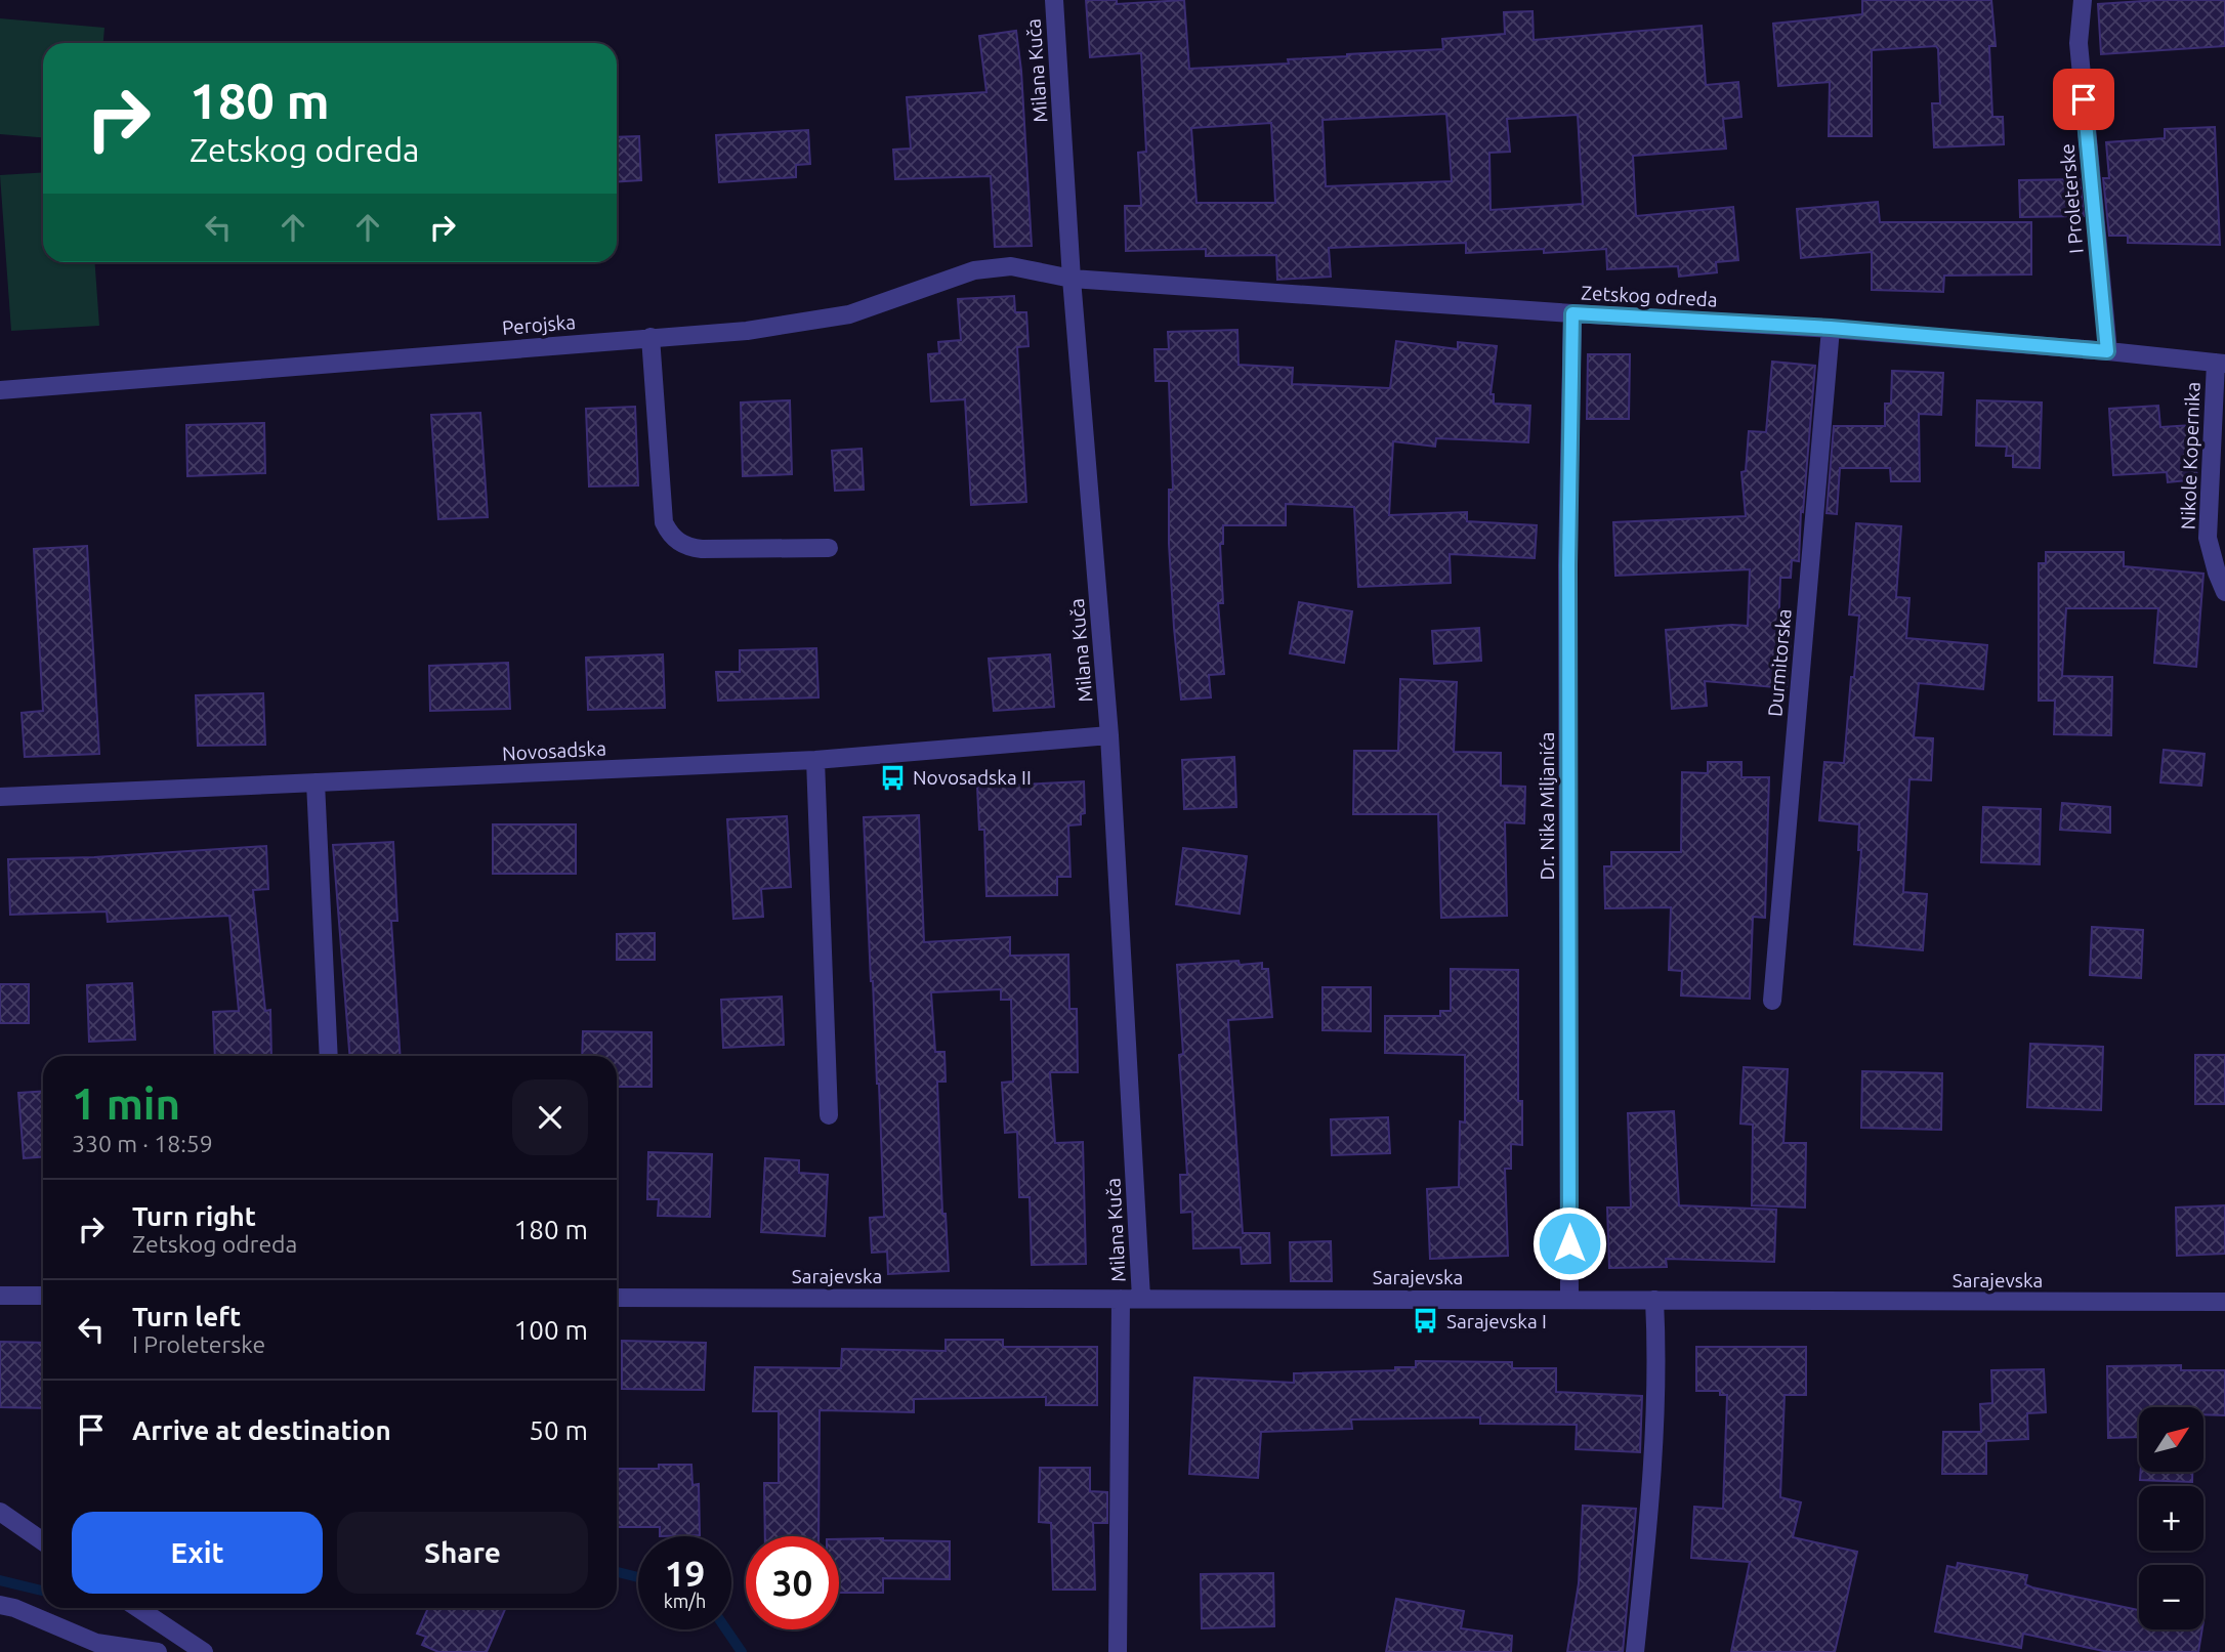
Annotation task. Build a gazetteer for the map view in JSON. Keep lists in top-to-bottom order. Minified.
{"streets":{"street":["Milana Kuča","I Proleterske","Zetskog odreda","Perojska","Nikole Kopernika","Durmitorska","Novosadska","Dr. Nika Miljanića","Sarajevska"]},"crossings":[["Milana Kuča","Zetskog odreda"],["Milana Kuča","Perojska"],["Milana Kuča","Novosadska"],["Milana Kuča","Sarajevska"],["I Proleterske","Zetskog odreda"],["Zetskog odreda","Perojska"],["Zetskog odreda","Nikole Kopernika"],["Zetskog odreda","Durmitorska"],["Zetskog odreda","Dr. Nika Miljanića"],["Dr. Nika Miljanića","Sarajevska"]],"places":{"bus stop":["Novosadska II","Sarajevska I"]},"north":"top right","page":{"turn":["180 m","Zetskog odreda"],"heading":["1 min","330 m · 18:59"],"list":[{"name":"Turn right","note":"Zetskog odreda","value":"180 m"},{"name":"Turn left","note":"I Proleterske","value":"100 m"},{"name":"Arrive at destination","value":"50 m"}],"map_buttons":["+","−"],"buttons":["Exit","Share"],"speed":"19 km/h","limit":"30"}}
